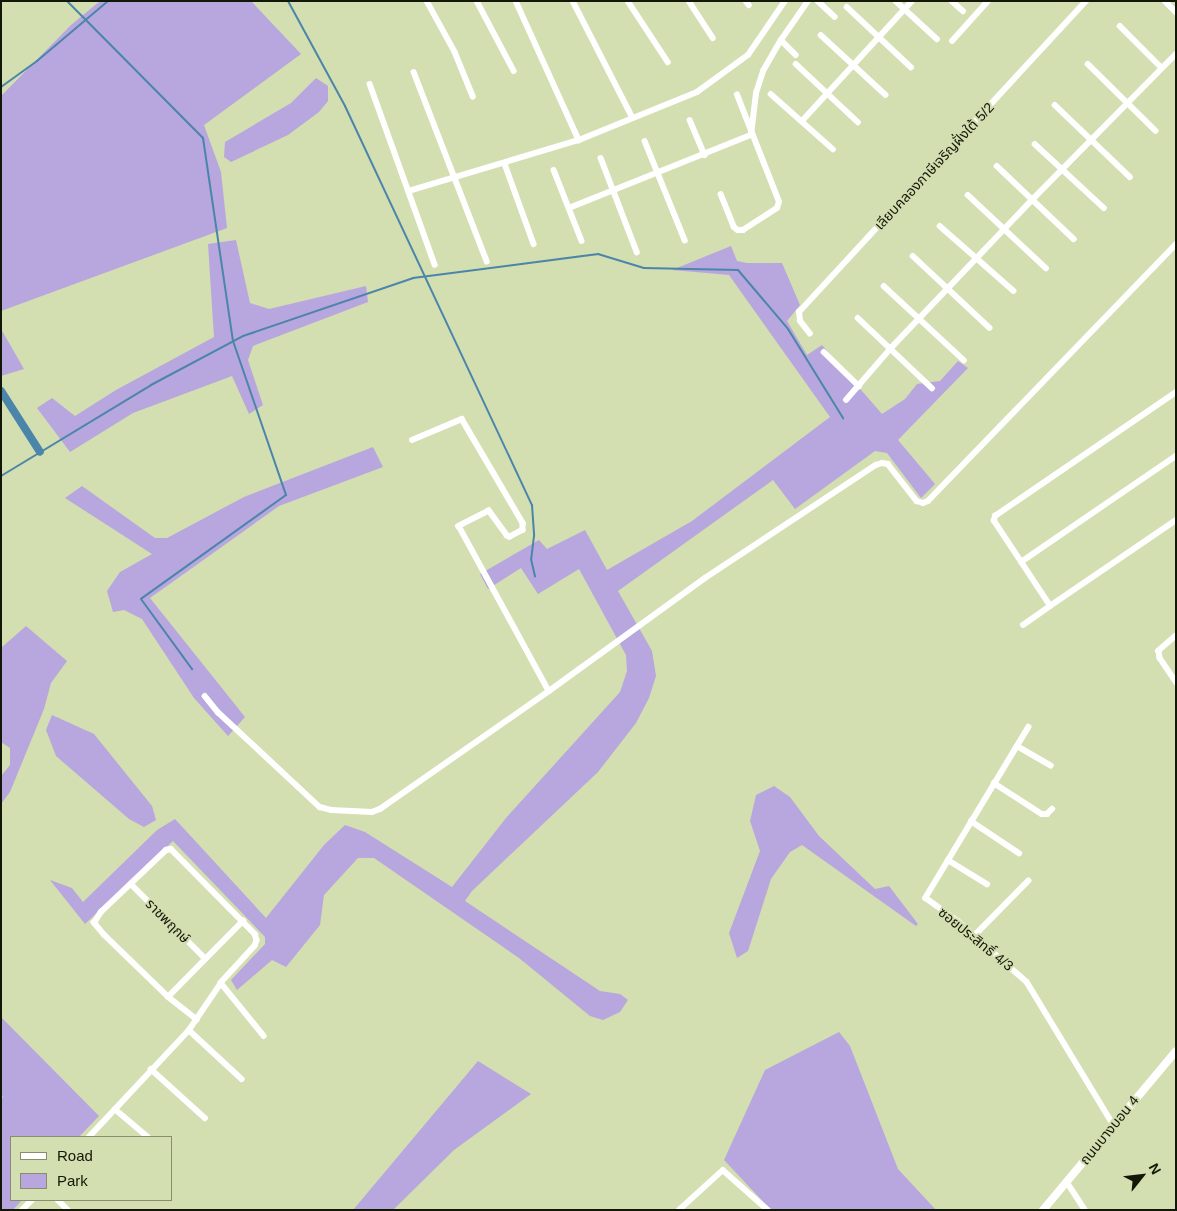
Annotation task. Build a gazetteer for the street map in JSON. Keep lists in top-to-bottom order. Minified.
{"streets":{"street":["เลียบคลองภาษีเจริญฝั่งใต้ 5/2","ราชพฤกษ์","ซอยประสิทธิ์ 4/3","ถนนบางบอน 4"]},"crossings":[["ซอยประสิทธิ์ 4/3","ถนนบางบอน 4"]],"legend":["Road","Park"],"north":"top right"}
